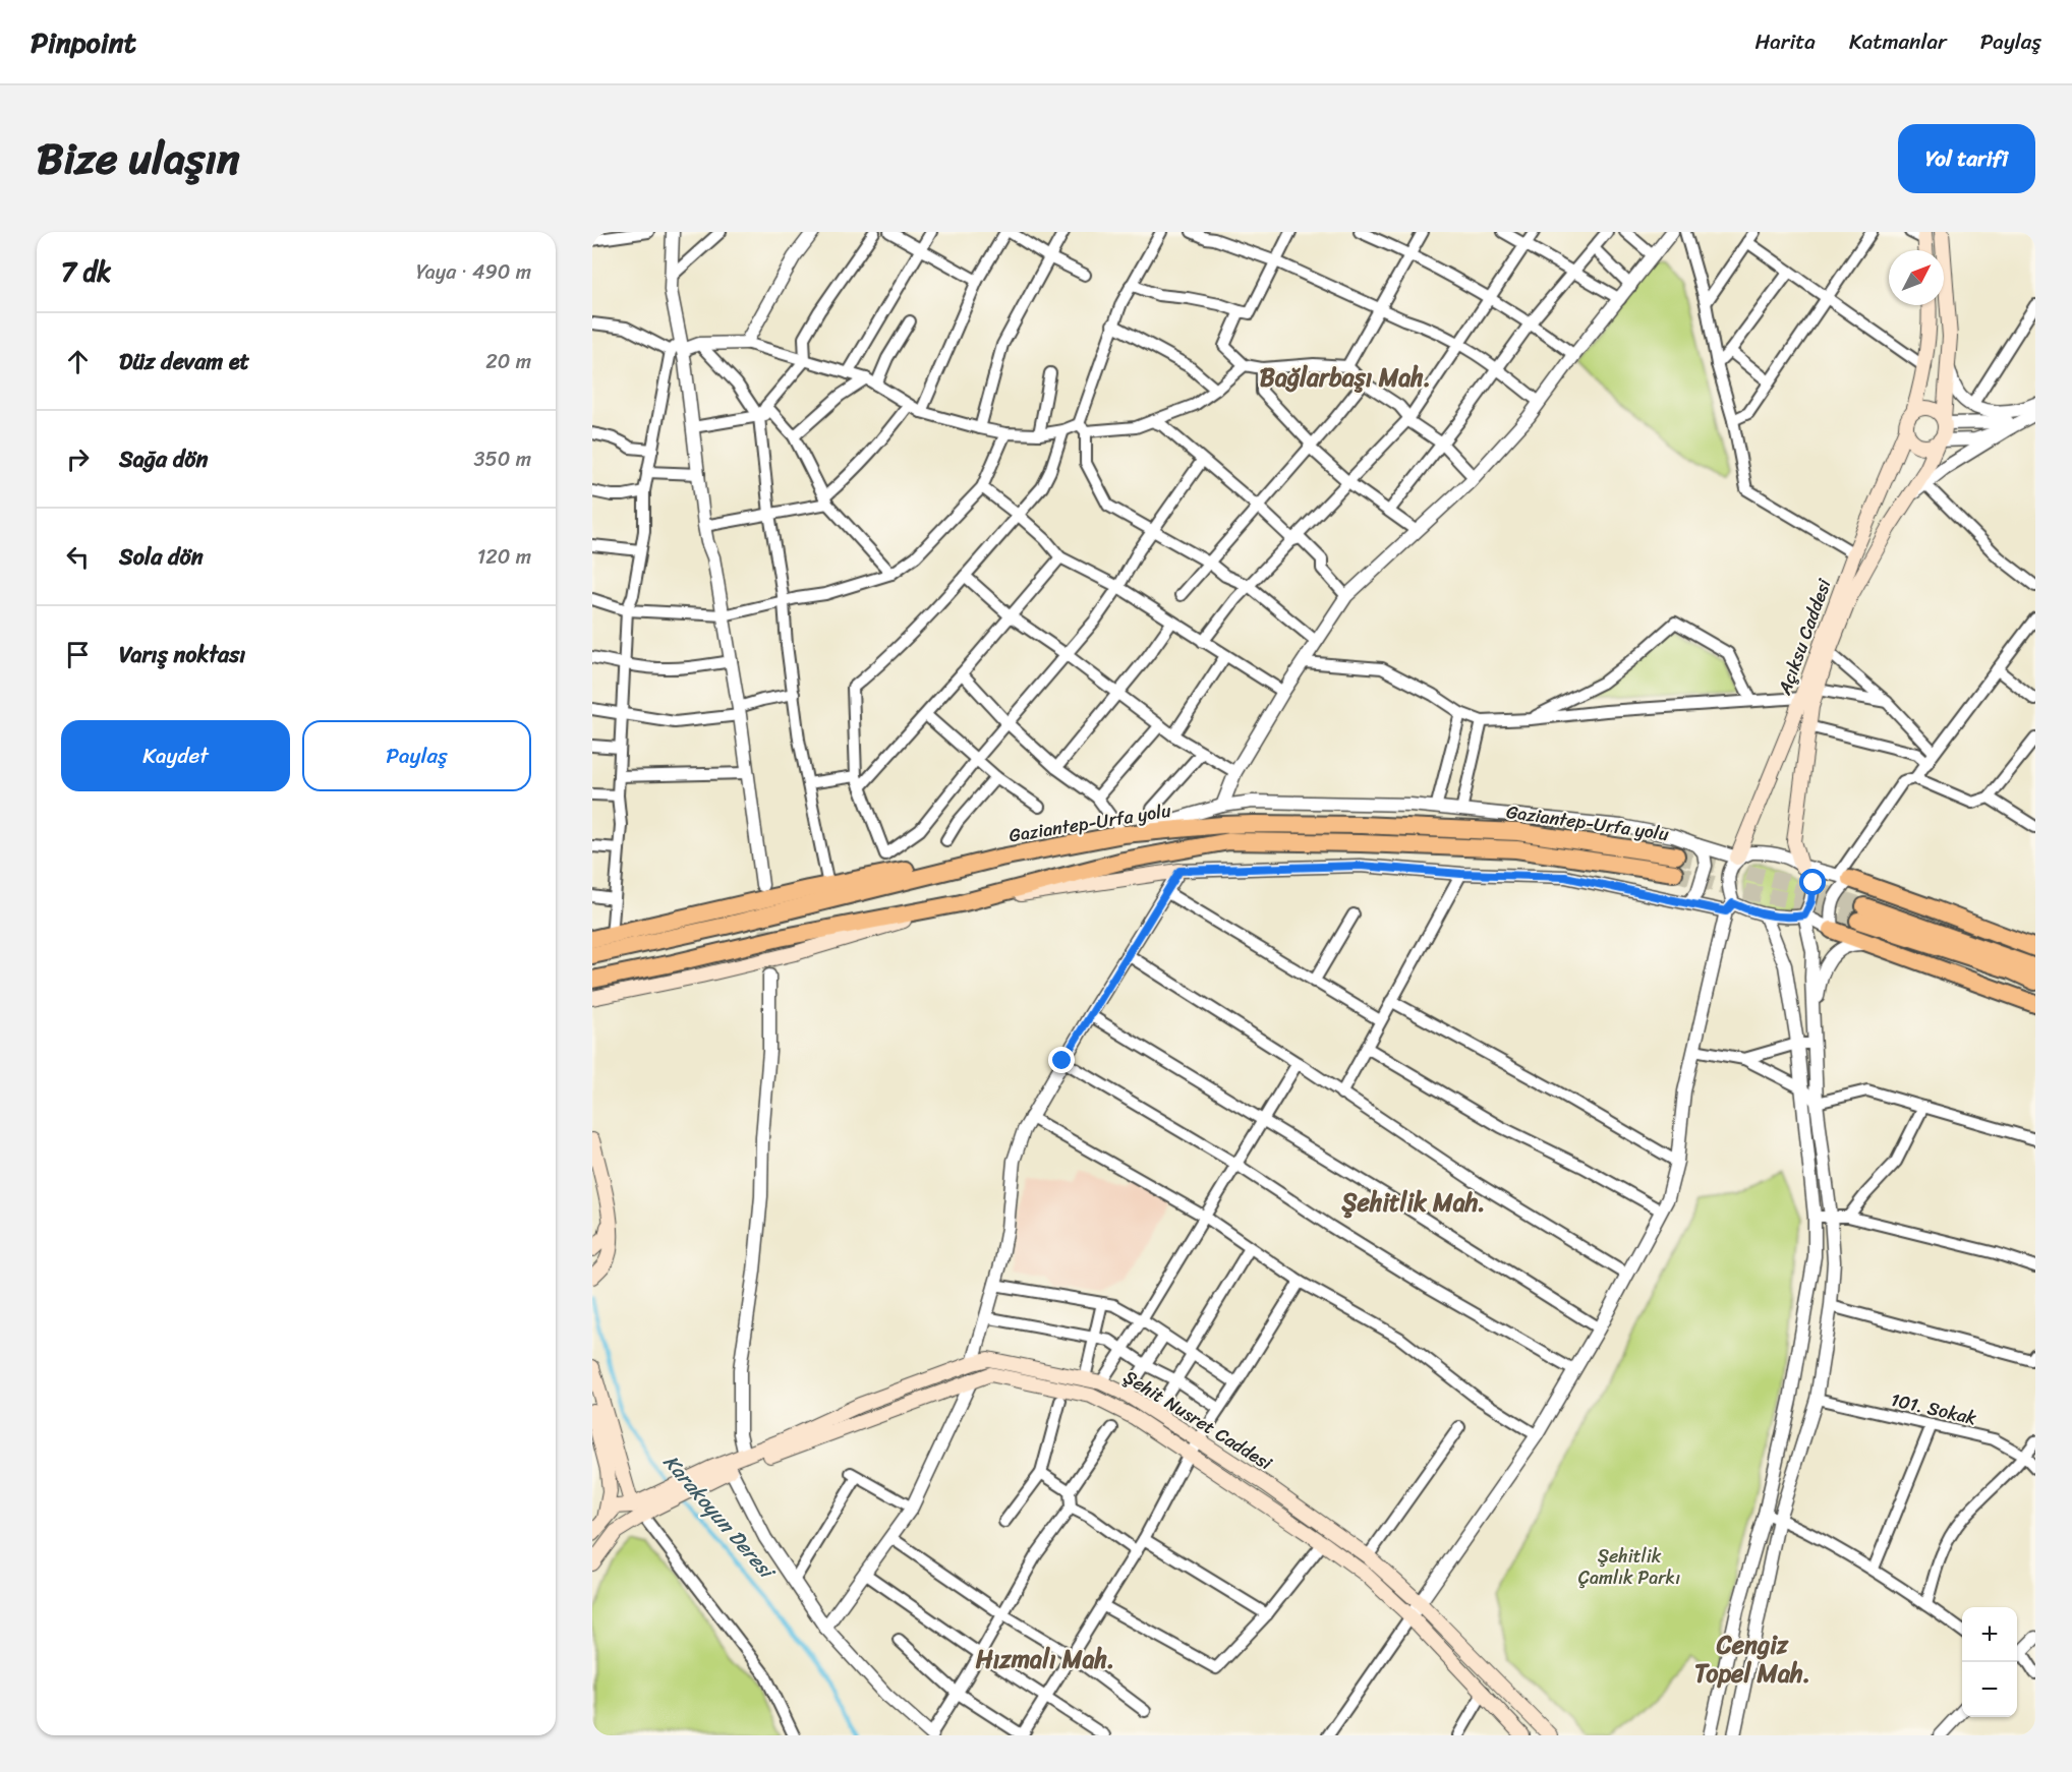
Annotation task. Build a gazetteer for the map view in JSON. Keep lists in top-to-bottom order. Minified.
{"streets":{"highway":["Gaziantep-Urfa yolu"],"main road":["Açıksu Caddesi","Şehit Nusret Caddesi"],"street":["101. Sokak"]},"districts":["Bağlarbaşı Mah.","Şehitlik Mah.","Cengiz Topel Mah.","Hızmalı Mah."],"water":["Karakoyun Deresi"],"parks":["Şehitlik Çamlık Parkı"],"north":"top right","page":{"header":"Pinpoint","nav":["Harita","Katmanlar","Paylaş"],"title":"Bize ulaşın","buttons":["Yol tarifi",["Kaydet","Paylaş"]],"heading":["7 dk","Yaya · 490 m"],"list":[["Düz devam et","20 m"],["Sağa dön","350 m"],["Sola dön","120 m"],"Varış noktası"],"map_buttons":["+","−"]}}
